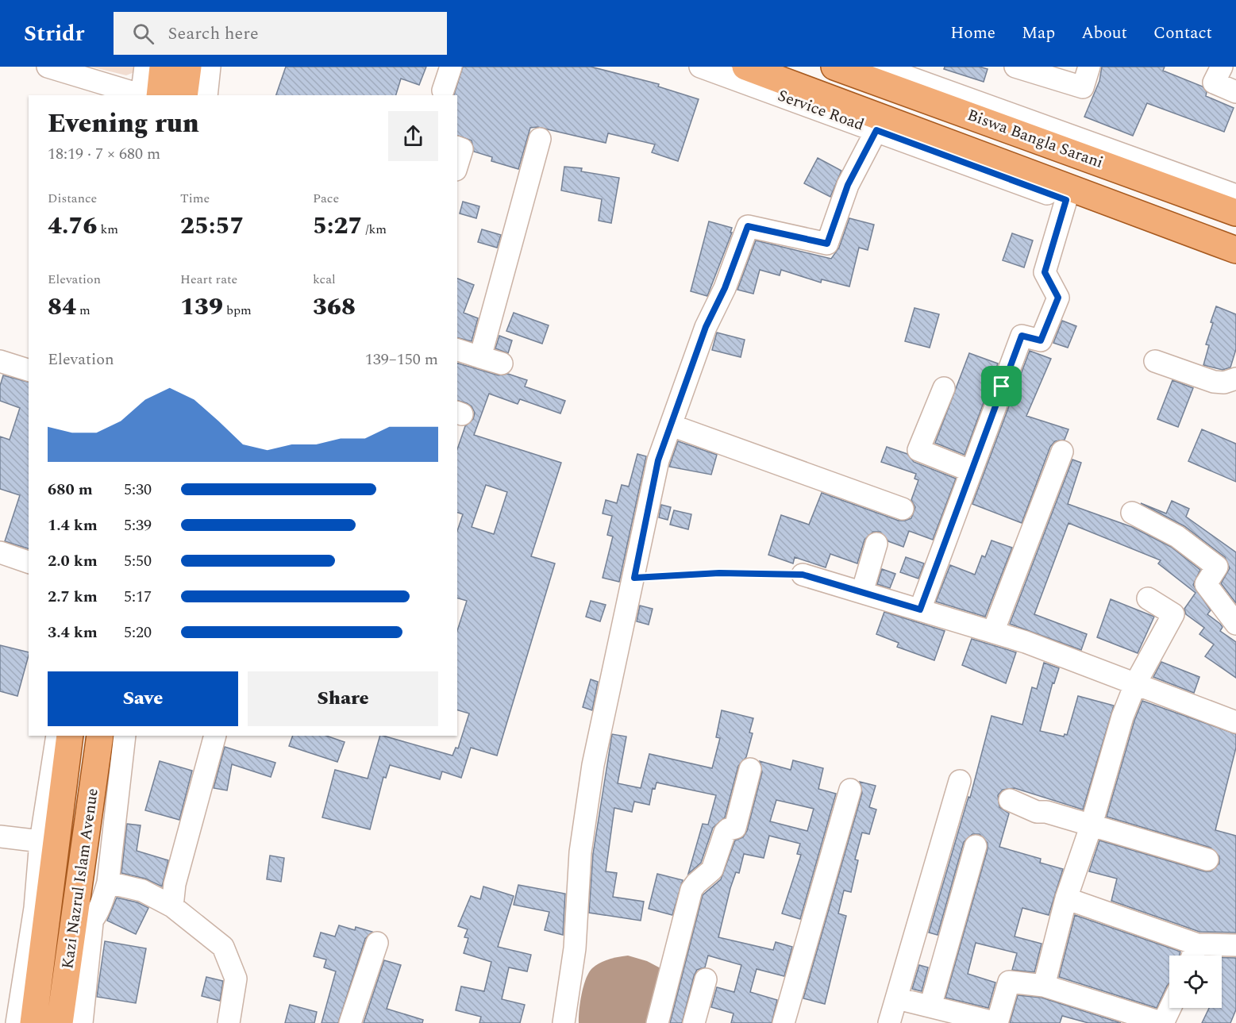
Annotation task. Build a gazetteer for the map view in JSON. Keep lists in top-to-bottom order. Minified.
{"streets":{"main road":["Biswa Bangla Sarani","Kazi Nazrul Islam Avenue"],"street":["Service Road"]},"crossings":[["Service Road","Biswa Bangla Sarani"]],"page":{"header":"Stridr","search":"Search here","nav":["Home","Map","About","Contact"],"heading":["Evening run","18:19 · 7 × 680 m"],"stats":[["Distance","4.76 km"],["Time","25:57"],["Pace","5:27 /km"],["Elevation","84 m"],["Heart rate","139 bpm"],["kcal","368"]],"chart":["Elevation","139–150 m"],"list":[{"name":"680 m","note":"5:30"},{"name":"1.4 km","note":"5:39"},{"name":"2.0 km","note":"5:50"},{"name":"2.7 km","note":"5:17"},{"name":"3.4 km","note":"5:20"}],"buttons":["Save","Share"]}}
